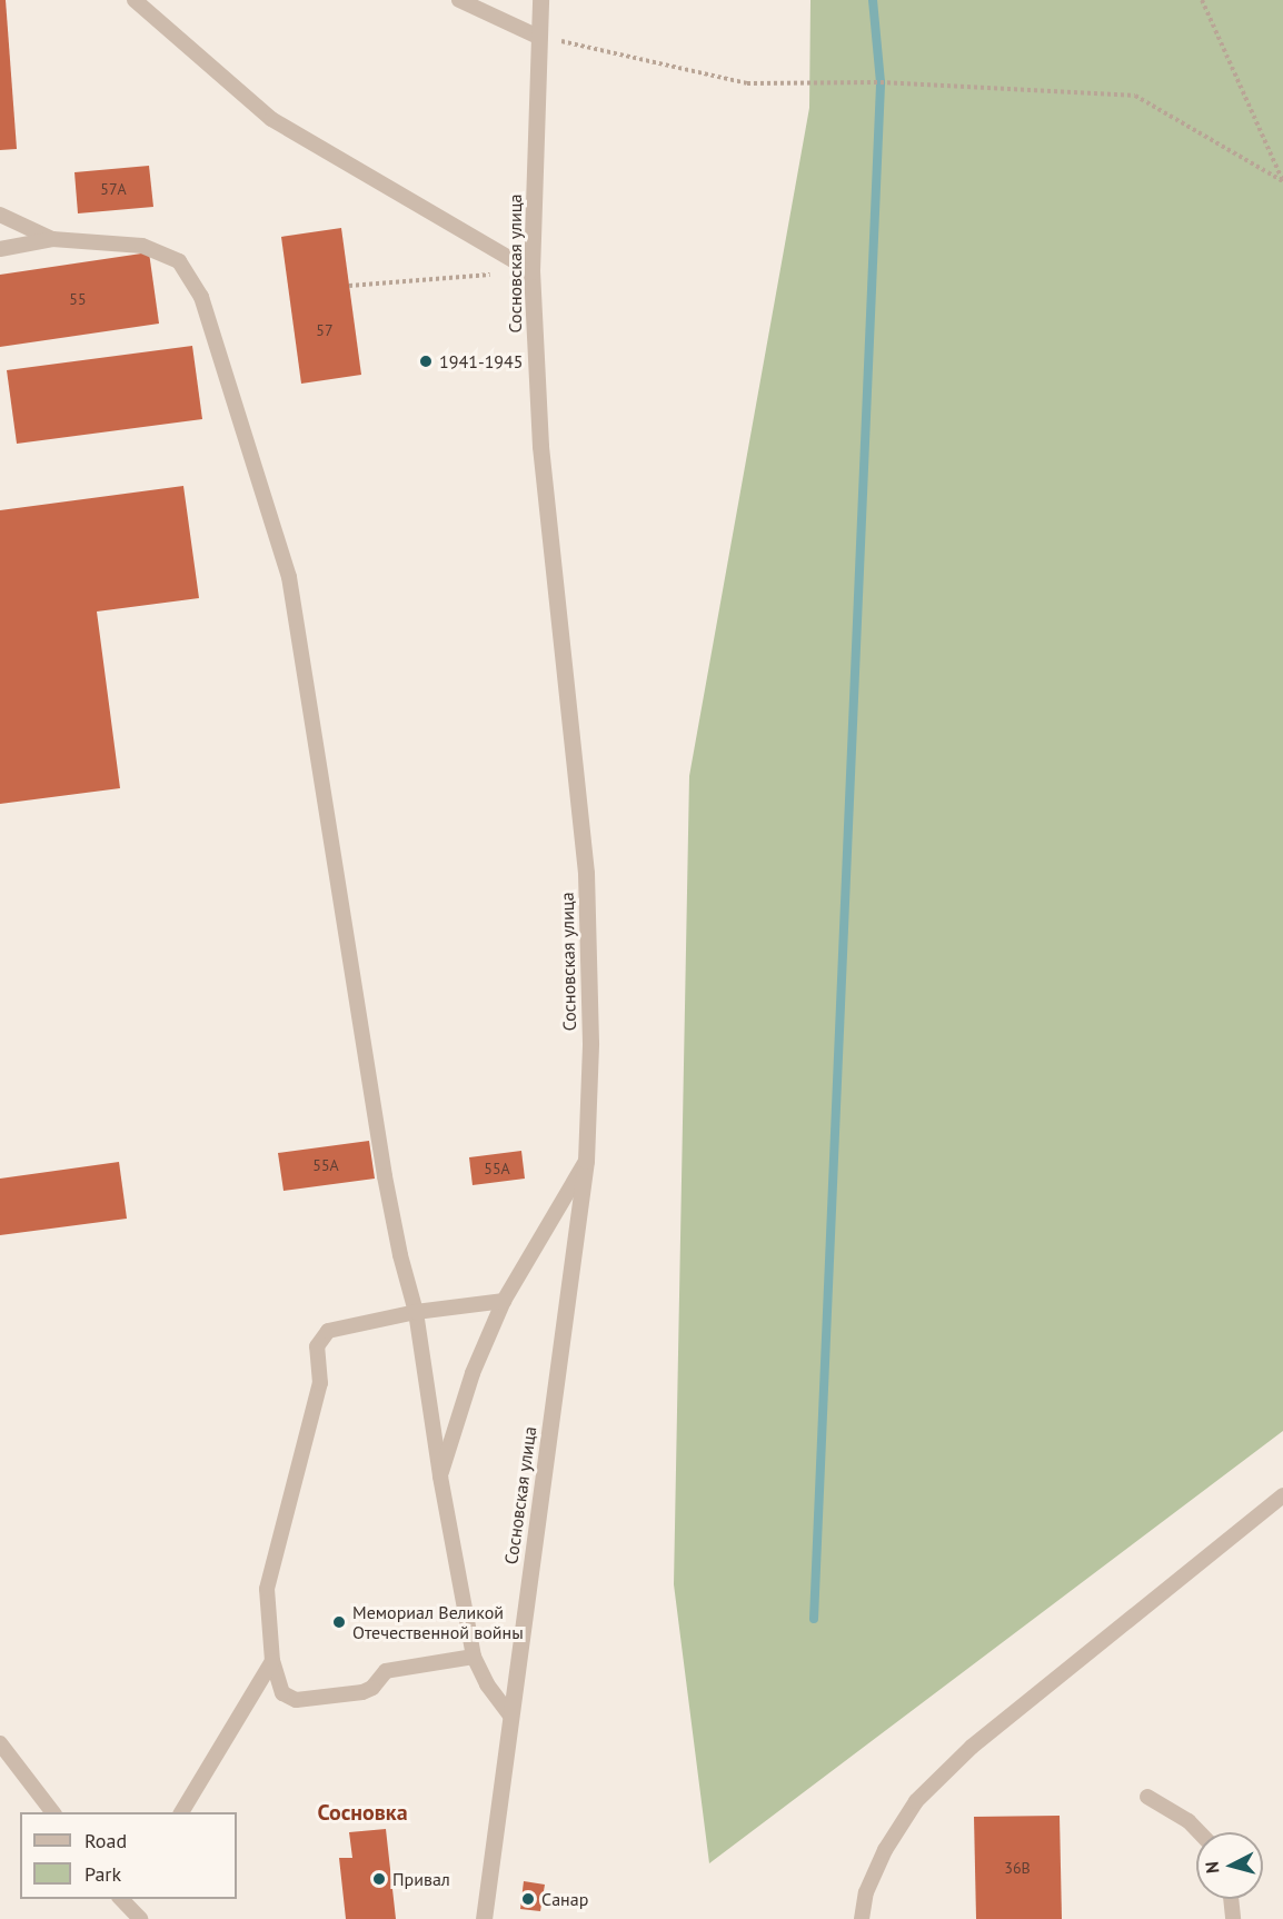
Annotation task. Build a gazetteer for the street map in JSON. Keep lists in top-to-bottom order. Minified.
{"streets":{"street":["Сосновская улица"]},"districts":["Сосновка"],"places":["1941-1945","Мемориал Великой Отечественной войны","Привал","Санар"],"house_numbers":["57А","55","57","55А","55А","36В"],"legend":["Road","Park"],"north":"left"}
